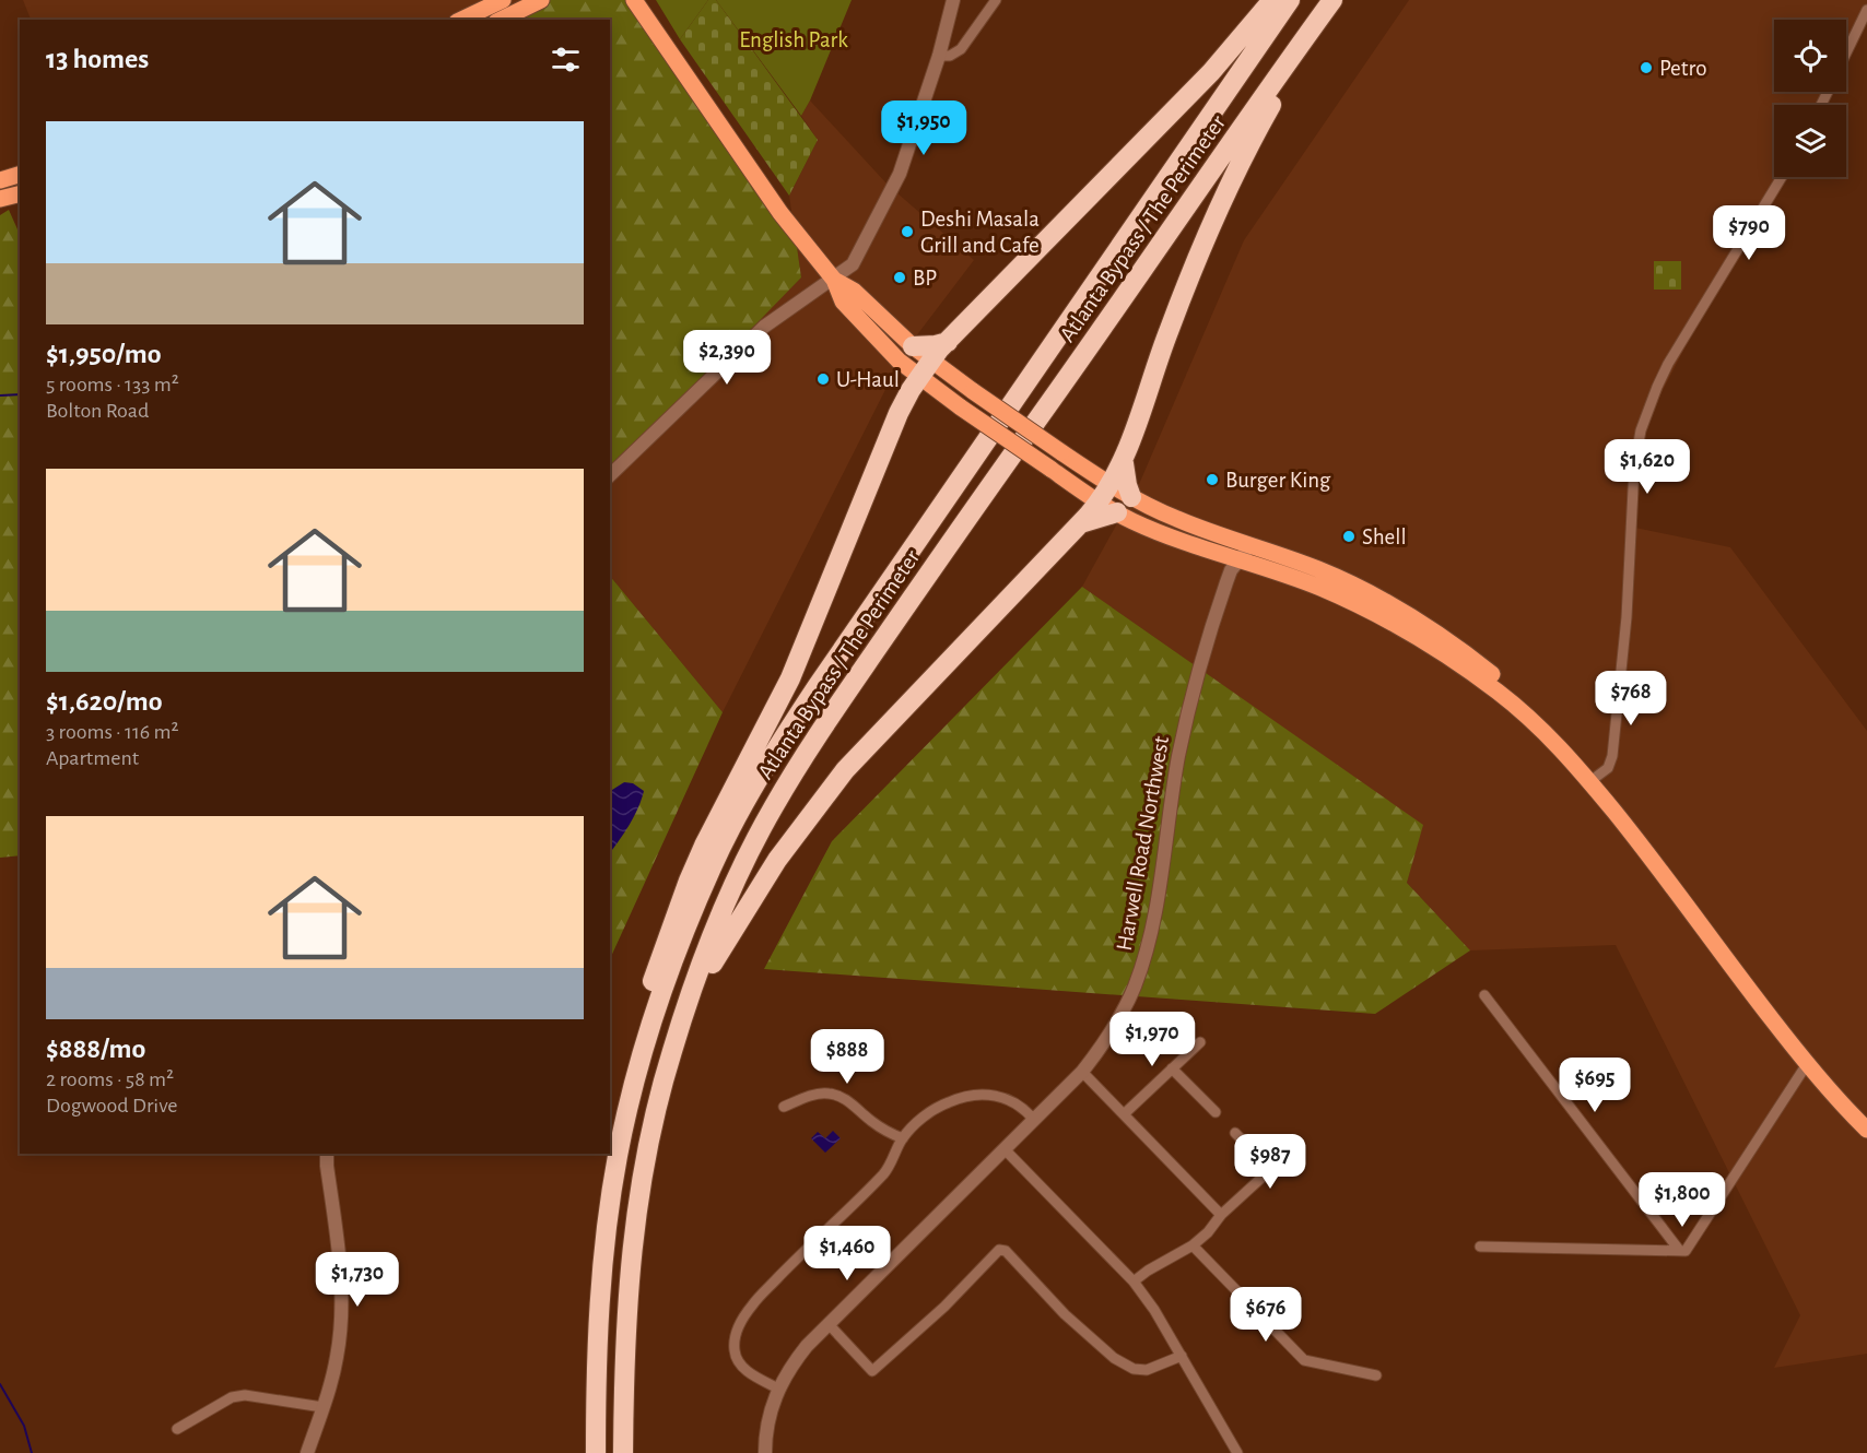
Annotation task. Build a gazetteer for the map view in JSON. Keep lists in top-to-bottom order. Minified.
{"streets":{"highway":["Atlanta Bypass / The Perimeter"],"street":["Harwell Road Northwest"]},"parks":["English Park"],"places":["Petro","Deshi Masala Grill and Cafe","BP","U-Haul","Burger King","Shell"],"page":{"heading":"13 homes","list":[{"name":"$1,950/mo","note":"5 rooms · 133 m² · Bolton Road"},{"name":"$1,620/mo","note":"3 rooms · 116 m² · Apartment"},{"name":"$888/mo","note":"2 rooms · 58 m² · Dogwood Drive"}],"price":["$1,950","$790","$2,390","$1,620","$768","$1,970","$888","$695","$987","$1,800","$1,460","$1,730","$676"]}}
